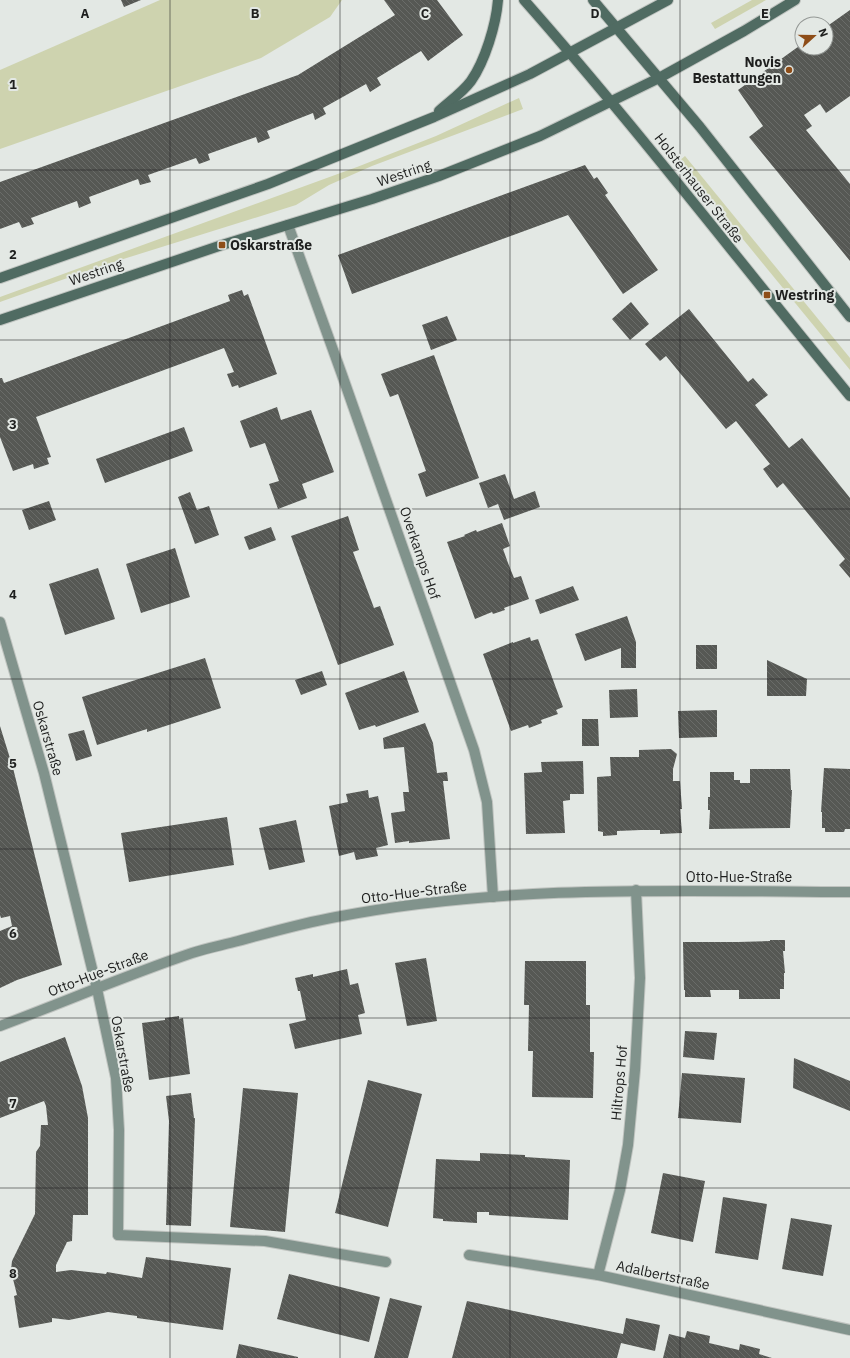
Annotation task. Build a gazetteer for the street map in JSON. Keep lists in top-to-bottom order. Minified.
{"streets":{"main road":["Westring","Holsterhauser Straße"],"street":["Overkamps Hof","Oskarstraße","Otto-Hue-Straße","Hiltrops Hof","Adalbertstraße"]},"crossings":[["Westring","Holsterhauser Straße"],["Westring","Overkamps Hof"],["Overkamps Hof","Otto-Hue-Straße"],["Oskarstraße","Otto-Hue-Straße"],["Otto-Hue-Straße","Hiltrops Hof"],["Hiltrops Hof","Adalbertstraße"]],"places":{"other":["Novis Bestattungen"],"transit":["Oskarstraße","Westring"]},"north":"right","grid":{"columns":["A","B","C","D","E"],"rows":["1","2","3","4","5","6","7","8"]}}
